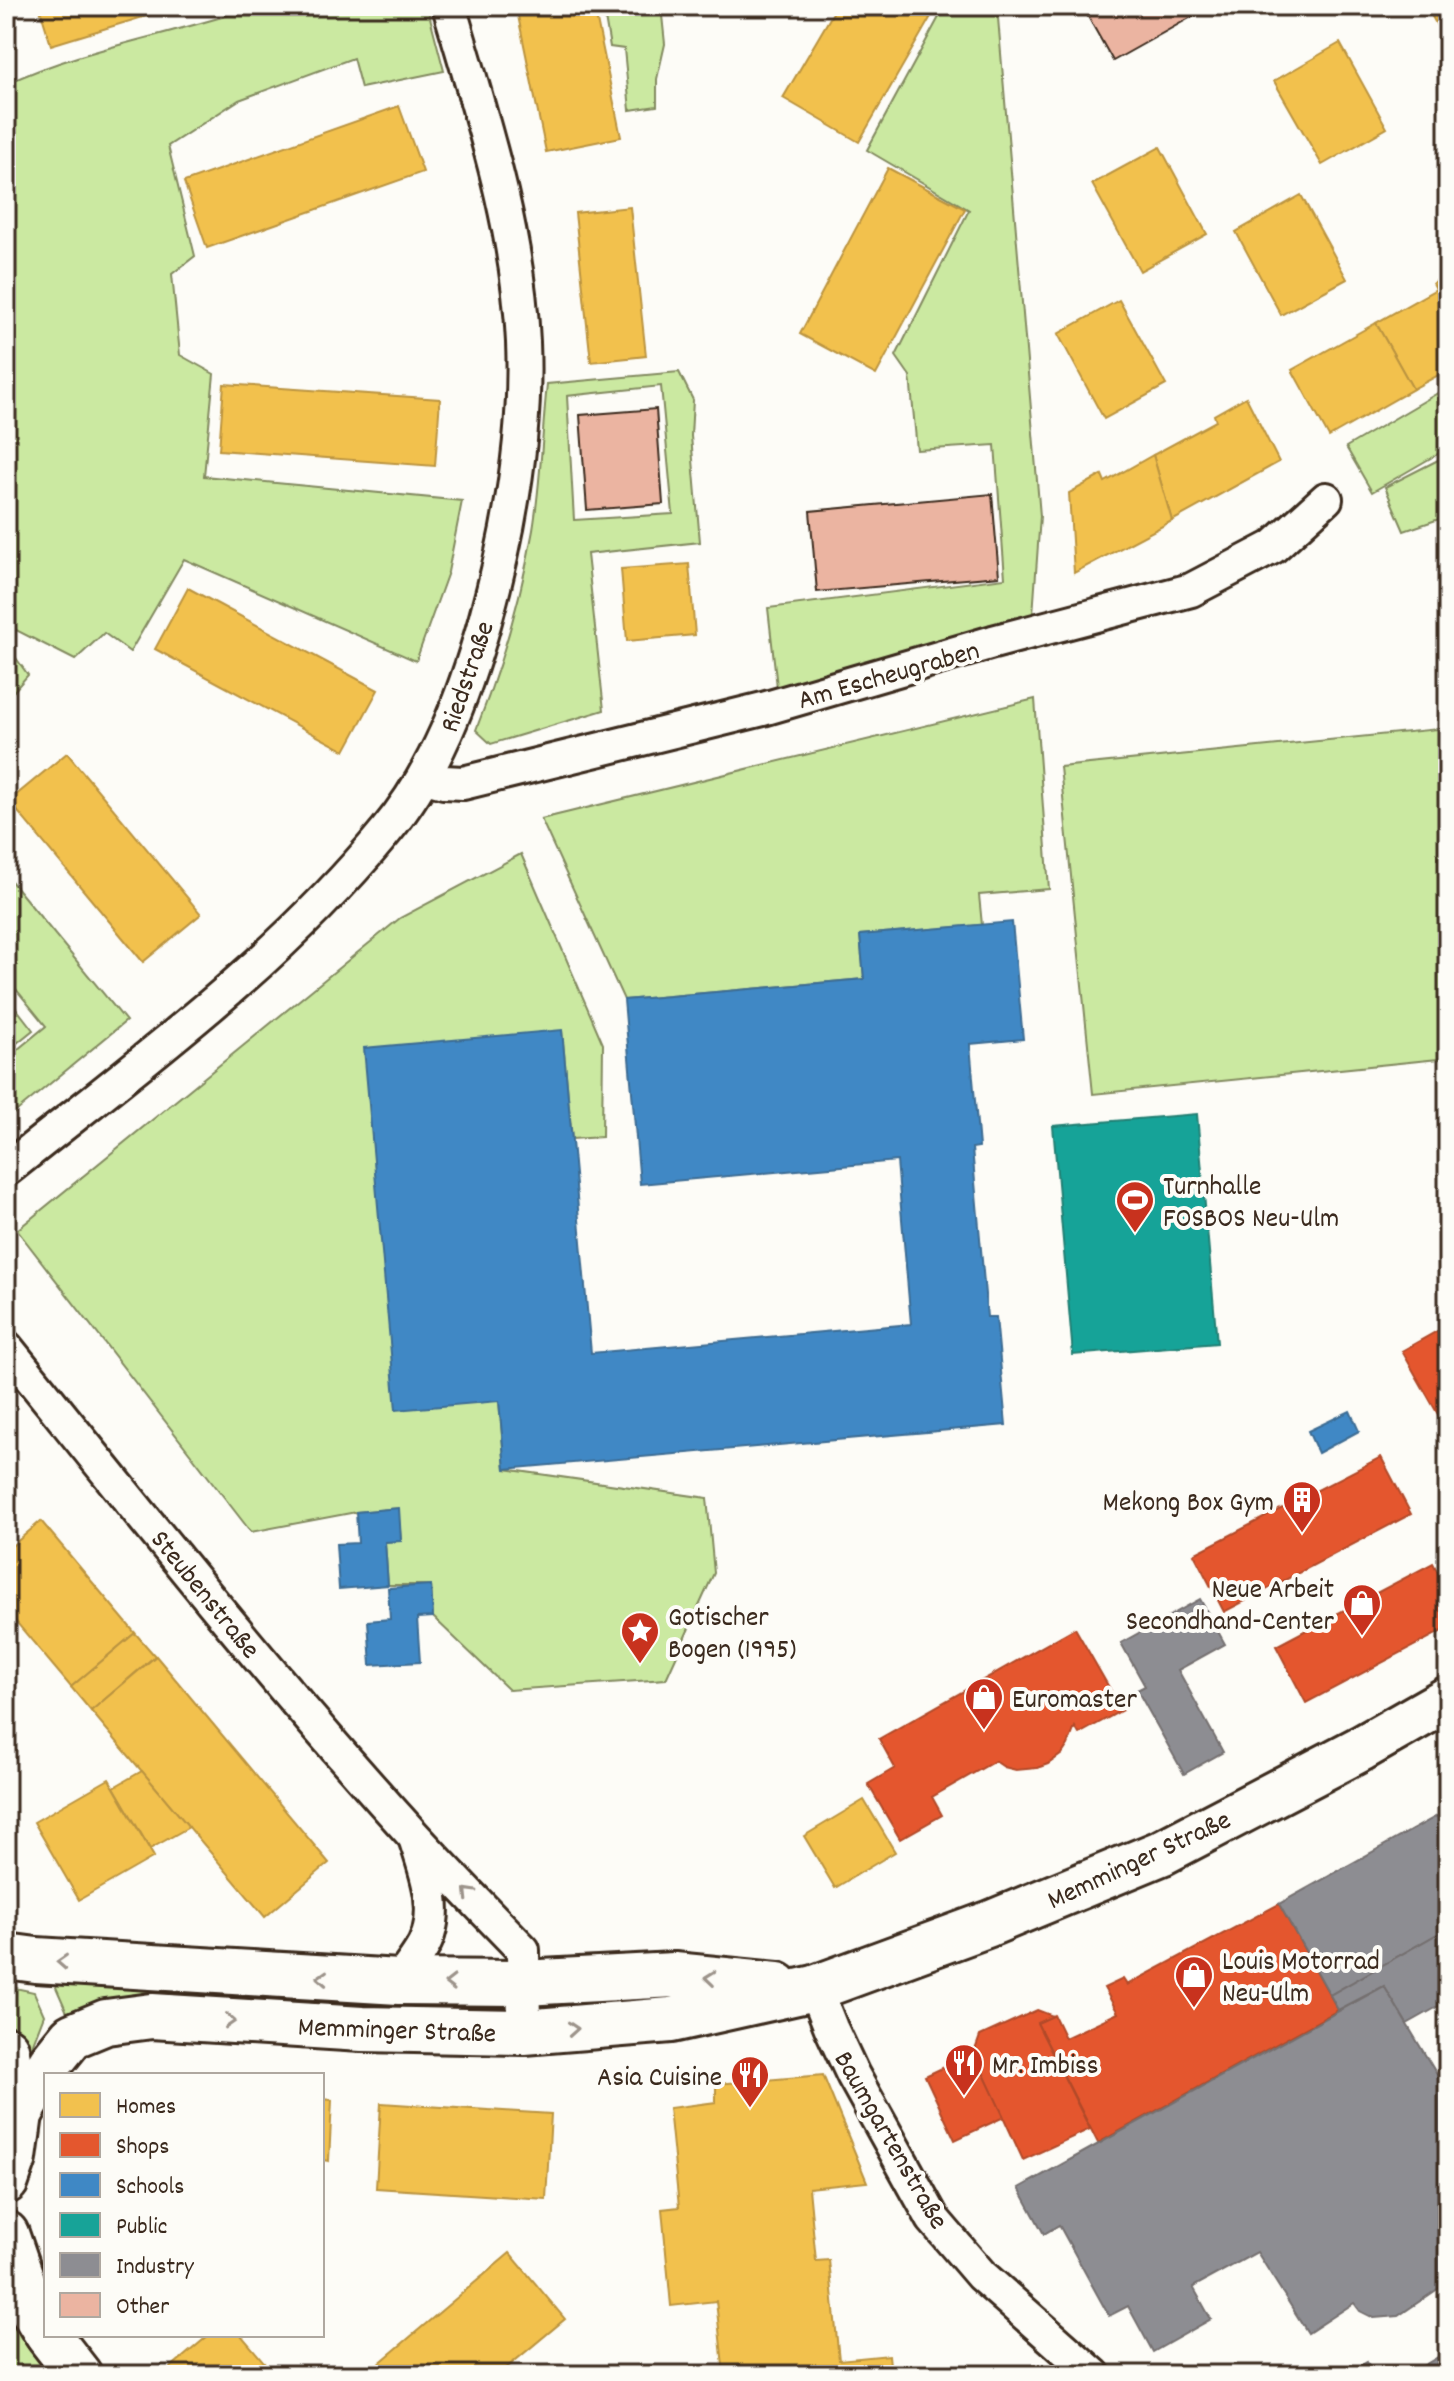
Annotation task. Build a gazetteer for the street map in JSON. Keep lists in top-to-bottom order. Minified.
{"streets":{"main road":["Memminger Straße"],"street":["Am Escheugraben","Riedstraße","Steubenstraße","Baumgartenstraße"]},"crossings":[["Am Escheugraben","Riedstraße"],["Steubenstraße","Memminger Straße"],["Memminger Straße","Baumgartenstraße"]],"places":{"sports":["Turnhalle FOSBOS Neu-Ulm"],"building":["Mekong Box Gym"],"shop":["Neue Arbeit Secondhand-Center","Euromaster","Louis Motorrad Neu-Ulm"],"place":["Gotischer Bogen (1995)"],"restaurant":["Mr. Imbiss","Asia Cuisine"]},"legend":["Homes","Shops","Schools","Public","Industry","Other"]}
